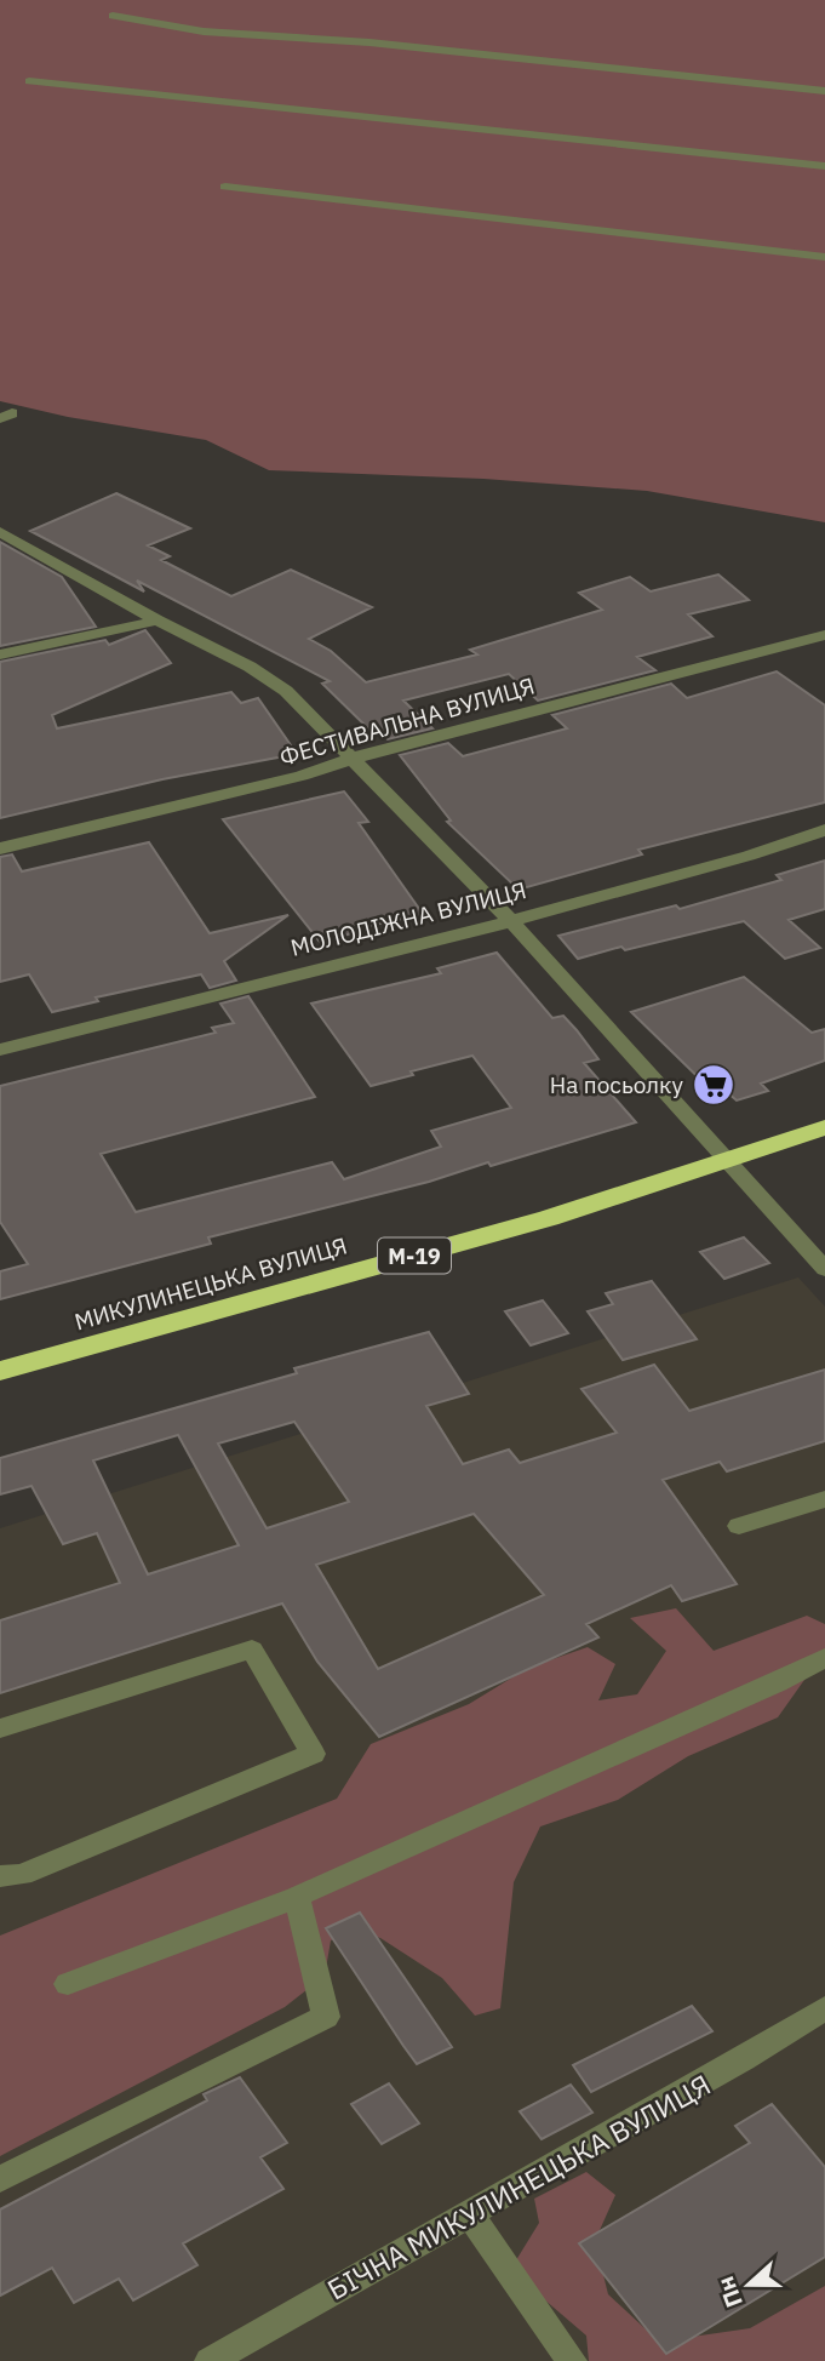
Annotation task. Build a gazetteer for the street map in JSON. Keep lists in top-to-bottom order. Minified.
{"streets":{"highway":["М-19","МИКУЛИНЕЦЬКА ВУЛИЦЯ"],"street":["ФЕСТИВАЛЬНА ВУЛИЦЯ","МОЛОДІЖНА ВУЛИЦЯ","БІЧНА МИКУЛИНЕЦЬКА ВУЛИЦЯ"]},"places":{"supermarket":["На посьолку"]},"north":"left"}
